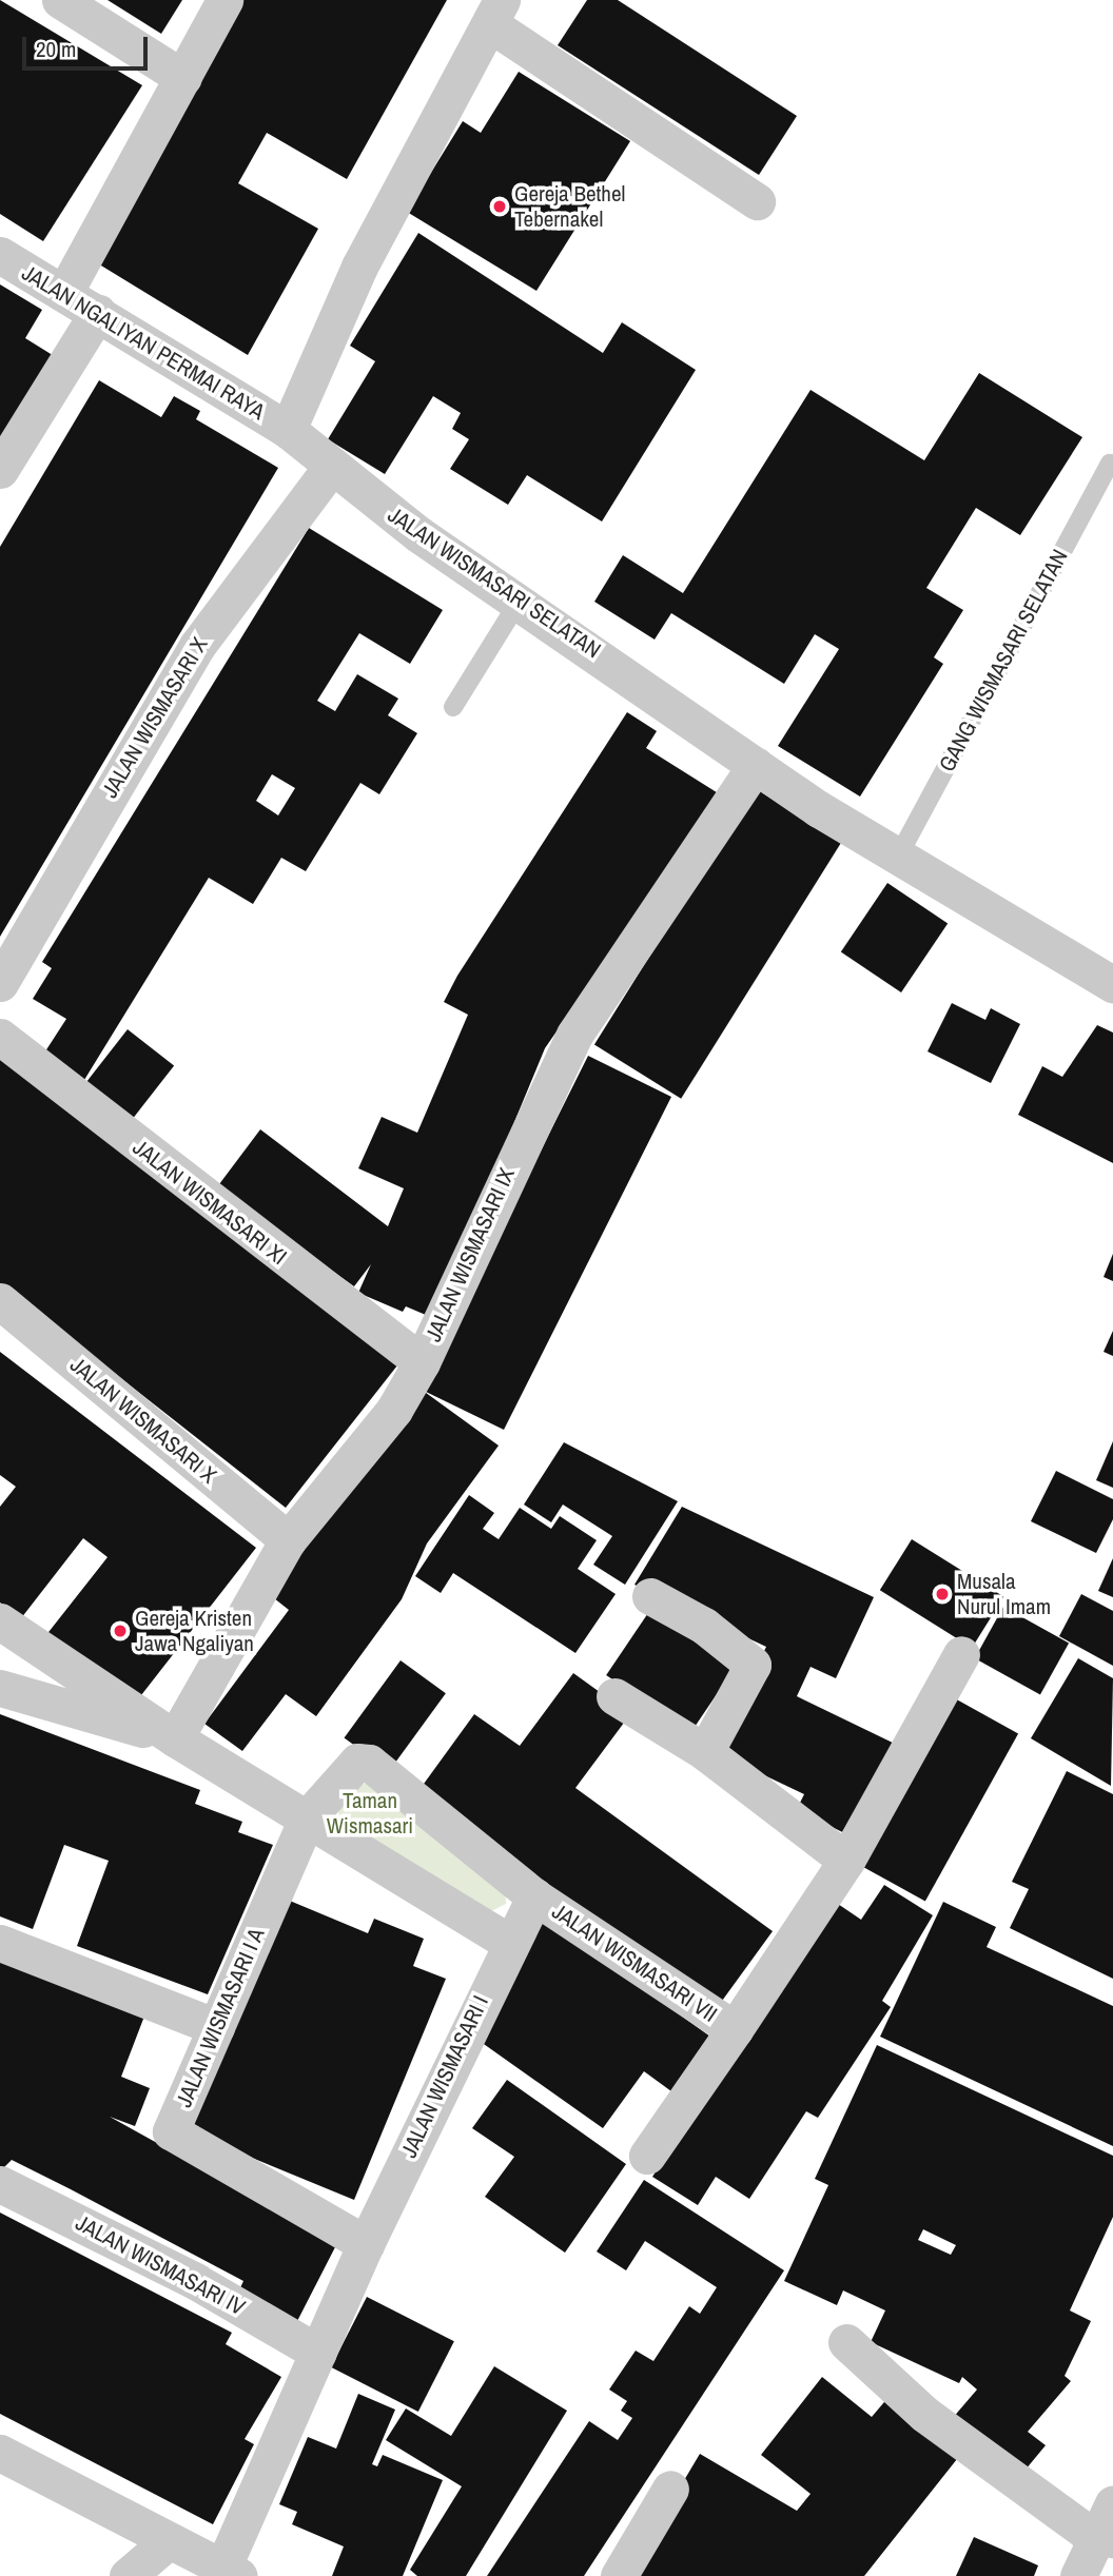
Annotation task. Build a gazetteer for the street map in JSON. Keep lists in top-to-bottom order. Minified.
{"streets":{"street":["JALAN NGALIYAN PERMAI RAYA","JALAN WISMASARI SELATAN","JALAN WISMASARI X","JALAN WISMASARI XI","JALAN WISMASARI IX","JALAN WISMASARI VII","JALAN WISMASARI I A","JALAN WISMASARI I","JALAN WISMASARI IV"],"lane":["GANG WISMASARI SELATAN"]},"crossings":[["JALAN NGALIYAN PERMAI RAYA","JALAN WISMASARI SELATAN"],["JALAN WISMASARI SELATAN","GANG WISMASARI SELATAN"],["JALAN WISMASARI SELATAN","JALAN WISMASARI X"],["JALAN WISMASARI SELATAN","JALAN WISMASARI IX"],["JALAN WISMASARI X","JALAN WISMASARI IX"],["JALAN WISMASARI XI","JALAN WISMASARI IX"],["JALAN WISMASARI VII","JALAN WISMASARI I A"],["JALAN WISMASARI VII","JALAN WISMASARI I"],["JALAN WISMASARI I A","JALAN WISMASARI I"],["JALAN WISMASARI I","JALAN WISMASARI IV"]],"parks":["Taman Wismasari"],"places":["Gereja Bethel Tebernakel","Musala Nurul Imam","Gereja Kristen Jawa Ngaliyan"],"scale_bar":"20 m"}
